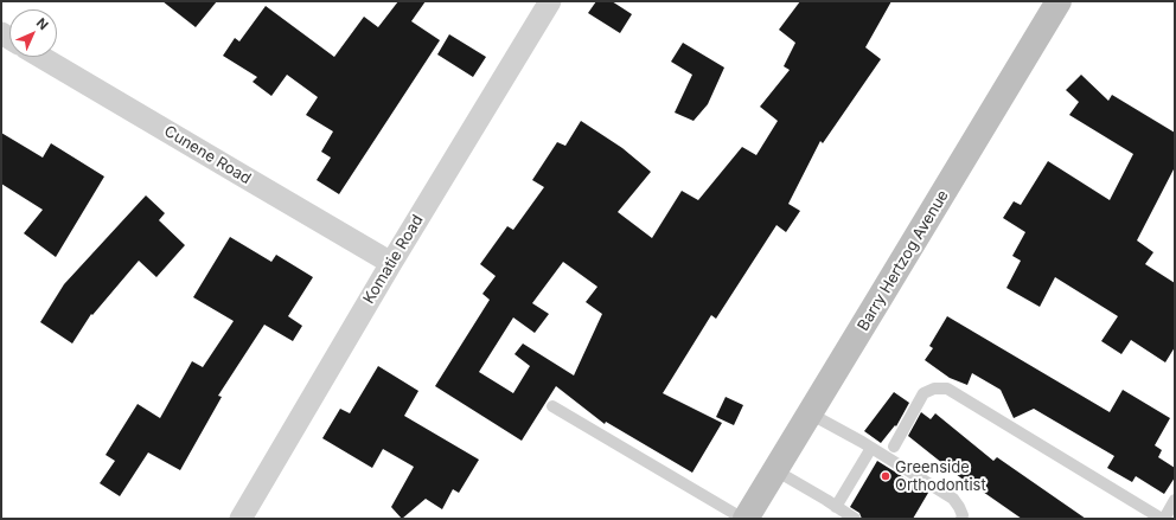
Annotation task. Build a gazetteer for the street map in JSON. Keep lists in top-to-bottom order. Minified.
{"streets":{"main road":["Barry Hertzog Avenue"],"street":["Cunene Road","Komatie Road"]},"crossings":[["Cunene Road","Komatie Road"]],"places":["Greenside Orthodontist"],"north":"top right"}
